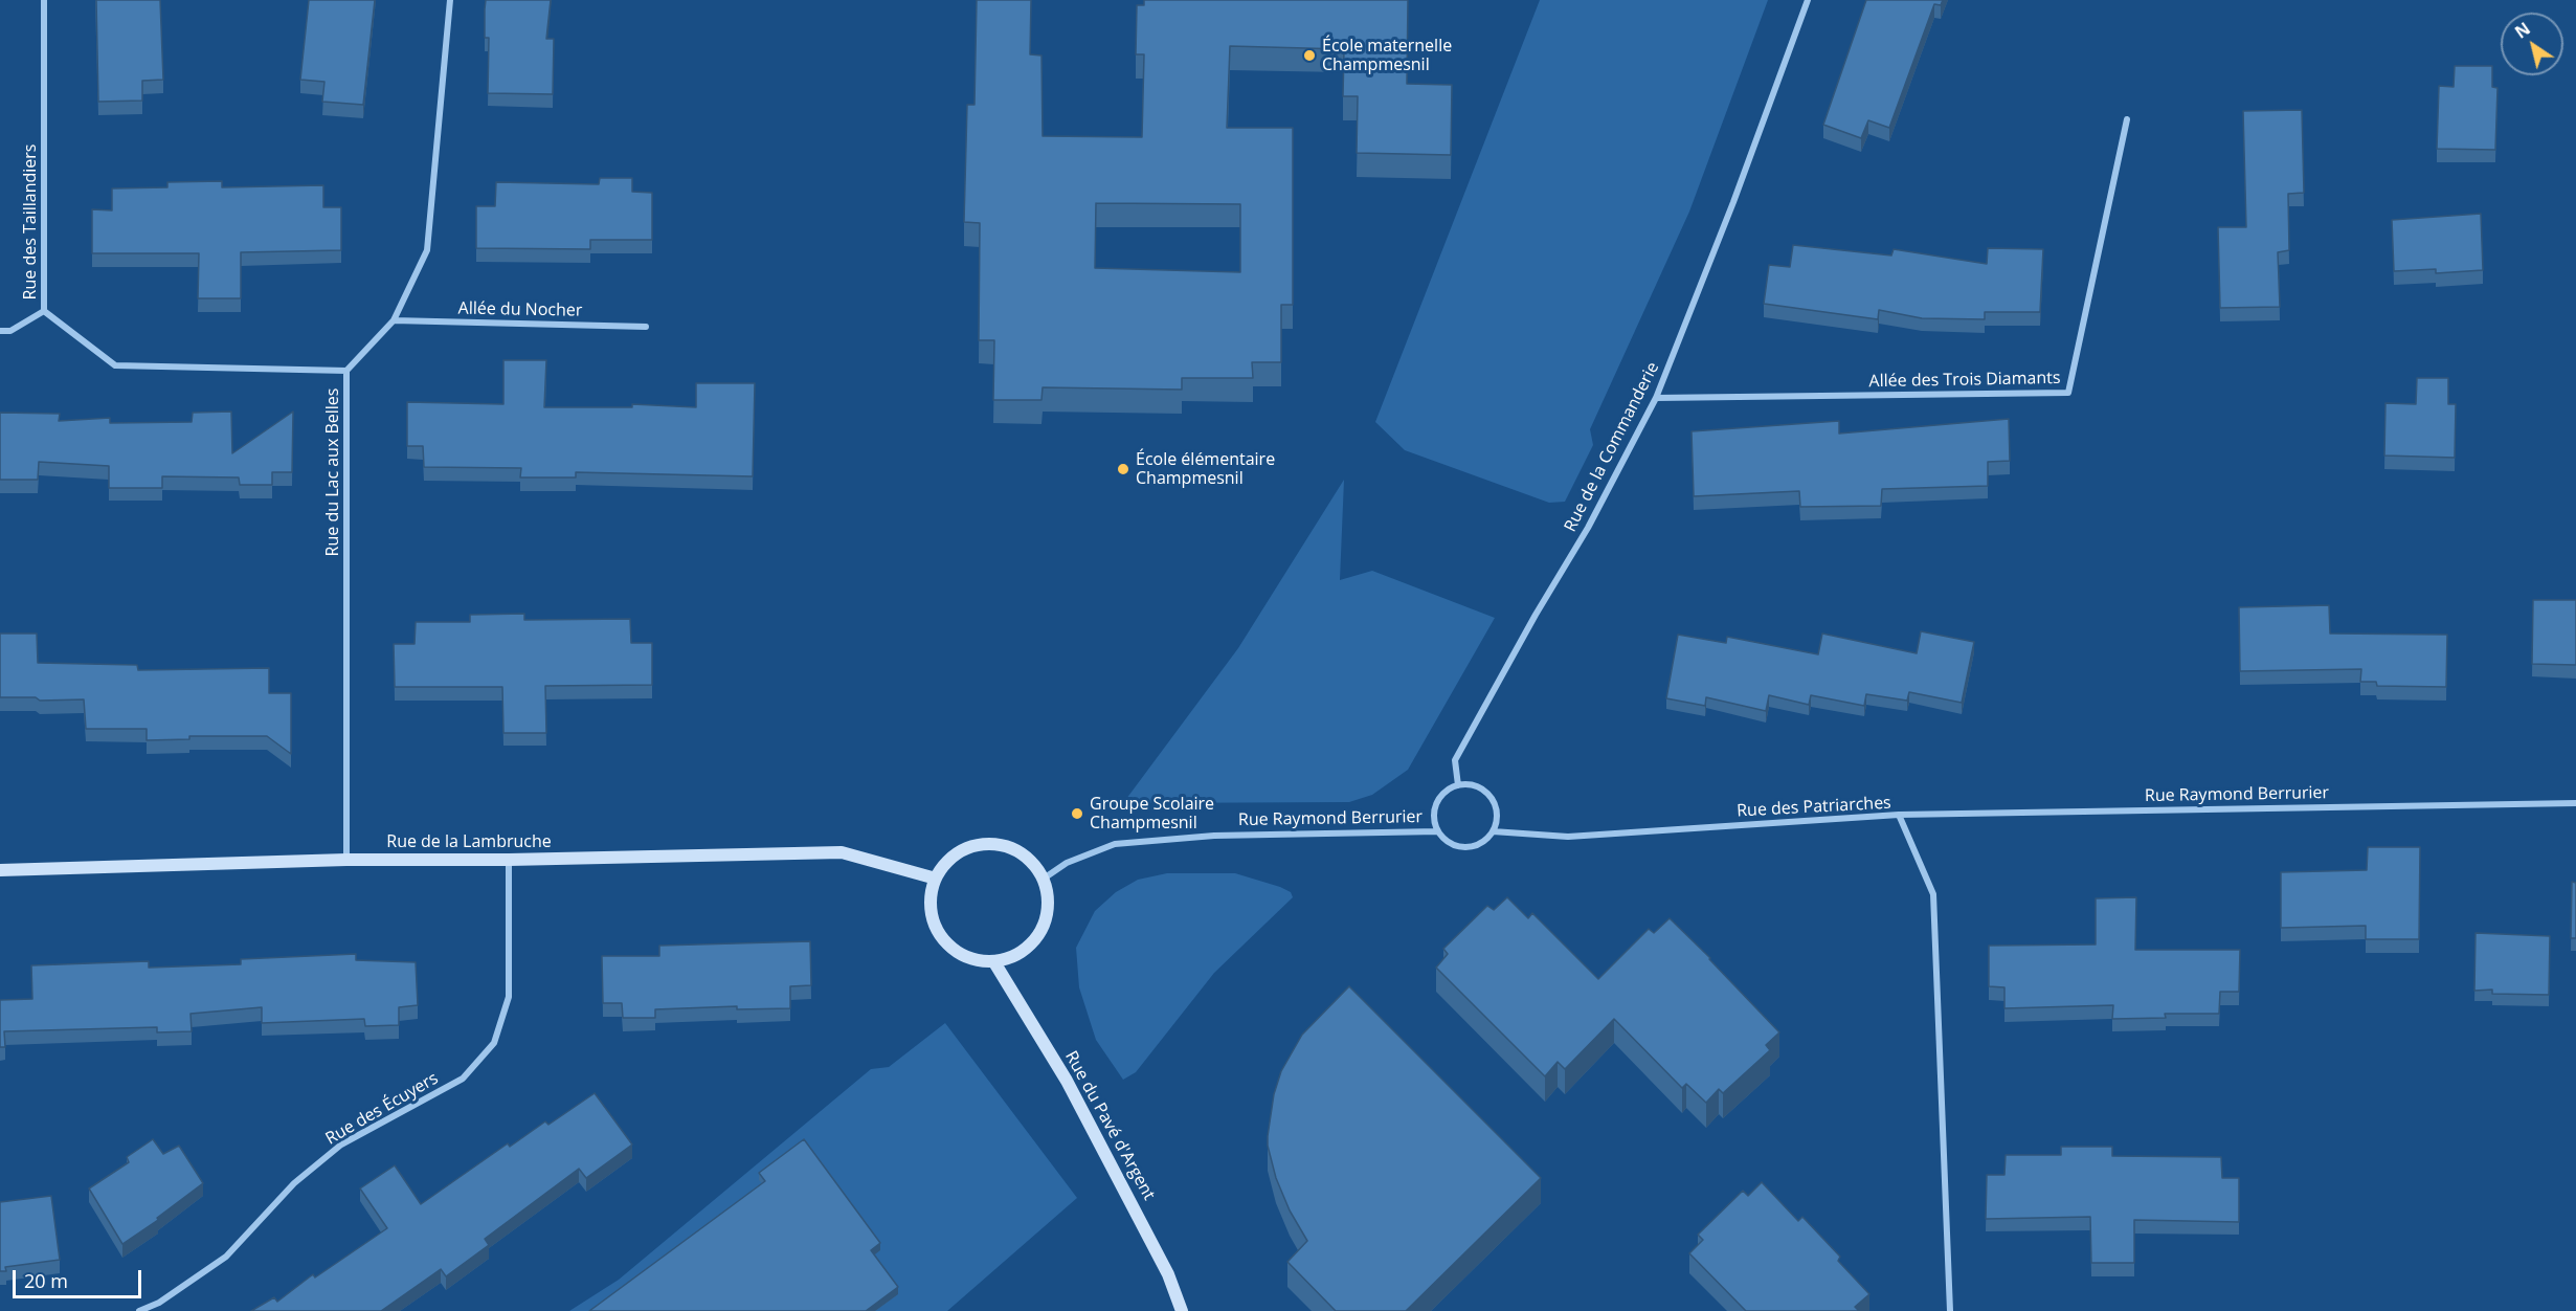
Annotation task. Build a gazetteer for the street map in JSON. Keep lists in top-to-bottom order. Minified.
{"streets":{"street":["Rue des Taillandiers","Allée du Nocher","Allée des Trois Diamants","Rue de la Commanderie","Rue du Lac aux Belles","Rue Raymond Berrurier","Rue des Patriarches","Rue de la Lambruche","Rue des Écuyers","Rue du Pavé d'Argent"]},"crossings":[["Rue des Taillandiers","Rue du Lac aux Belles"],["Allée du Nocher","Rue du Lac aux Belles"],["Allée des Trois Diamants","Rue de la Commanderie"],["Rue de la Commanderie","Rue Raymond Berrurier"],["Rue de la Commanderie","Rue des Patriarches"],["Rue du Lac aux Belles","Rue de la Lambruche"],["Rue Raymond Berrurier","Rue des Patriarches"],["Rue Raymond Berrurier","Rue de la Lambruche"],["Rue Raymond Berrurier","Rue du Pavé d'Argent"],["Rue de la Lambruche","Rue des Écuyers"],["Rue de la Lambruche","Rue du Pavé d'Argent"]],"places":["École maternelle Champmesnil","École élémentaire Champmesnil","Groupe Scolaire Champmesnil"],"scale_bar":"20 m","north":"top left"}
